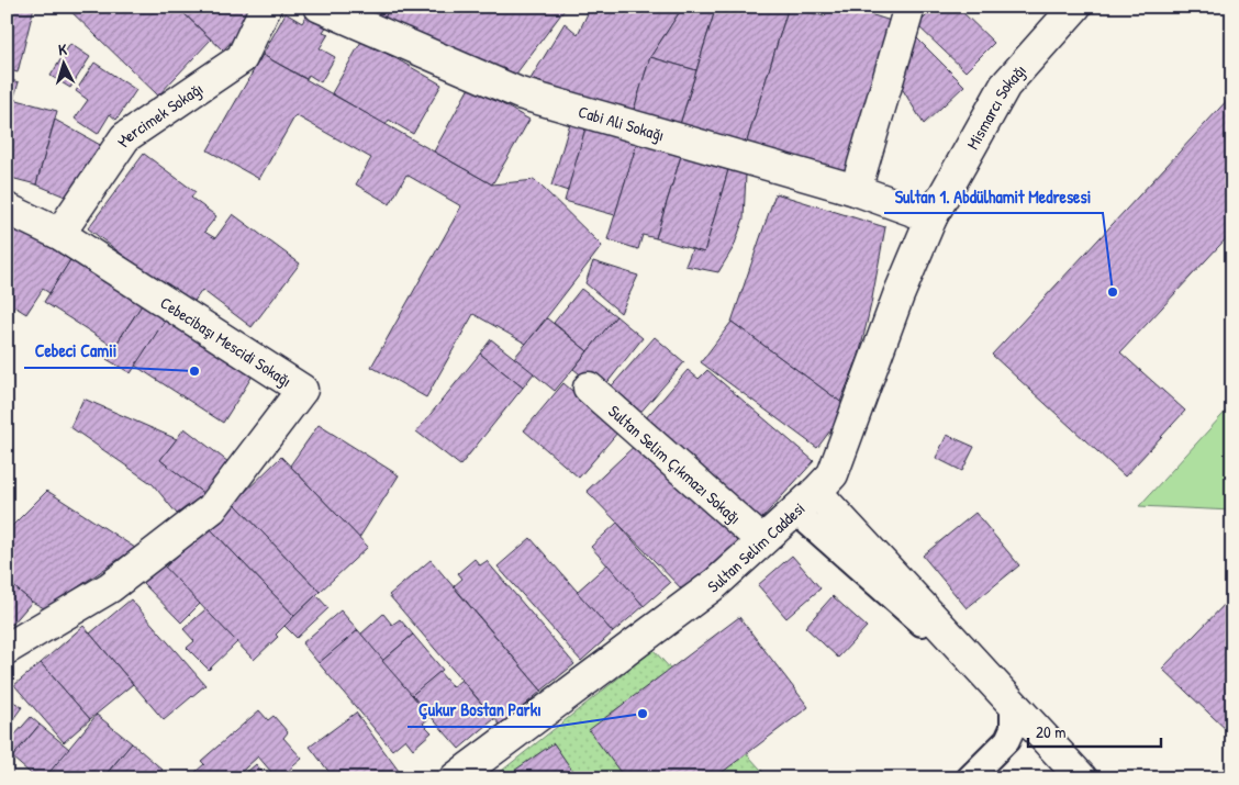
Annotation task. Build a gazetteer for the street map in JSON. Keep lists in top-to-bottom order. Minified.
{"streets":{"street":["Mismarcı Sokağı","Mercimek Sokağı","Cabi Ali Sokağı","Cebecibaşı Mescidi Sokağı","Sultan Selim Çıkmazı Sokağı","Sultan Selim Caddesi"]},"crossings":[["Mismarcı Sokağı","Cabi Ali Sokağı"],["Mismarcı Sokağı","Sultan Selim Caddesi"],["Mercimek Sokağı","Cebecibaşı Mescidi Sokağı"],["Cabi Ali Sokağı","Sultan Selim Caddesi"],["Sultan Selim Çıkmazı Sokağı","Sultan Selim Caddesi"]],"places":["Sultan 1. Abdülhamit Medresesi","Cebeci Camii","Çukur Bostan Parkı"],"scale_bar":"20 m","north":"top"}
